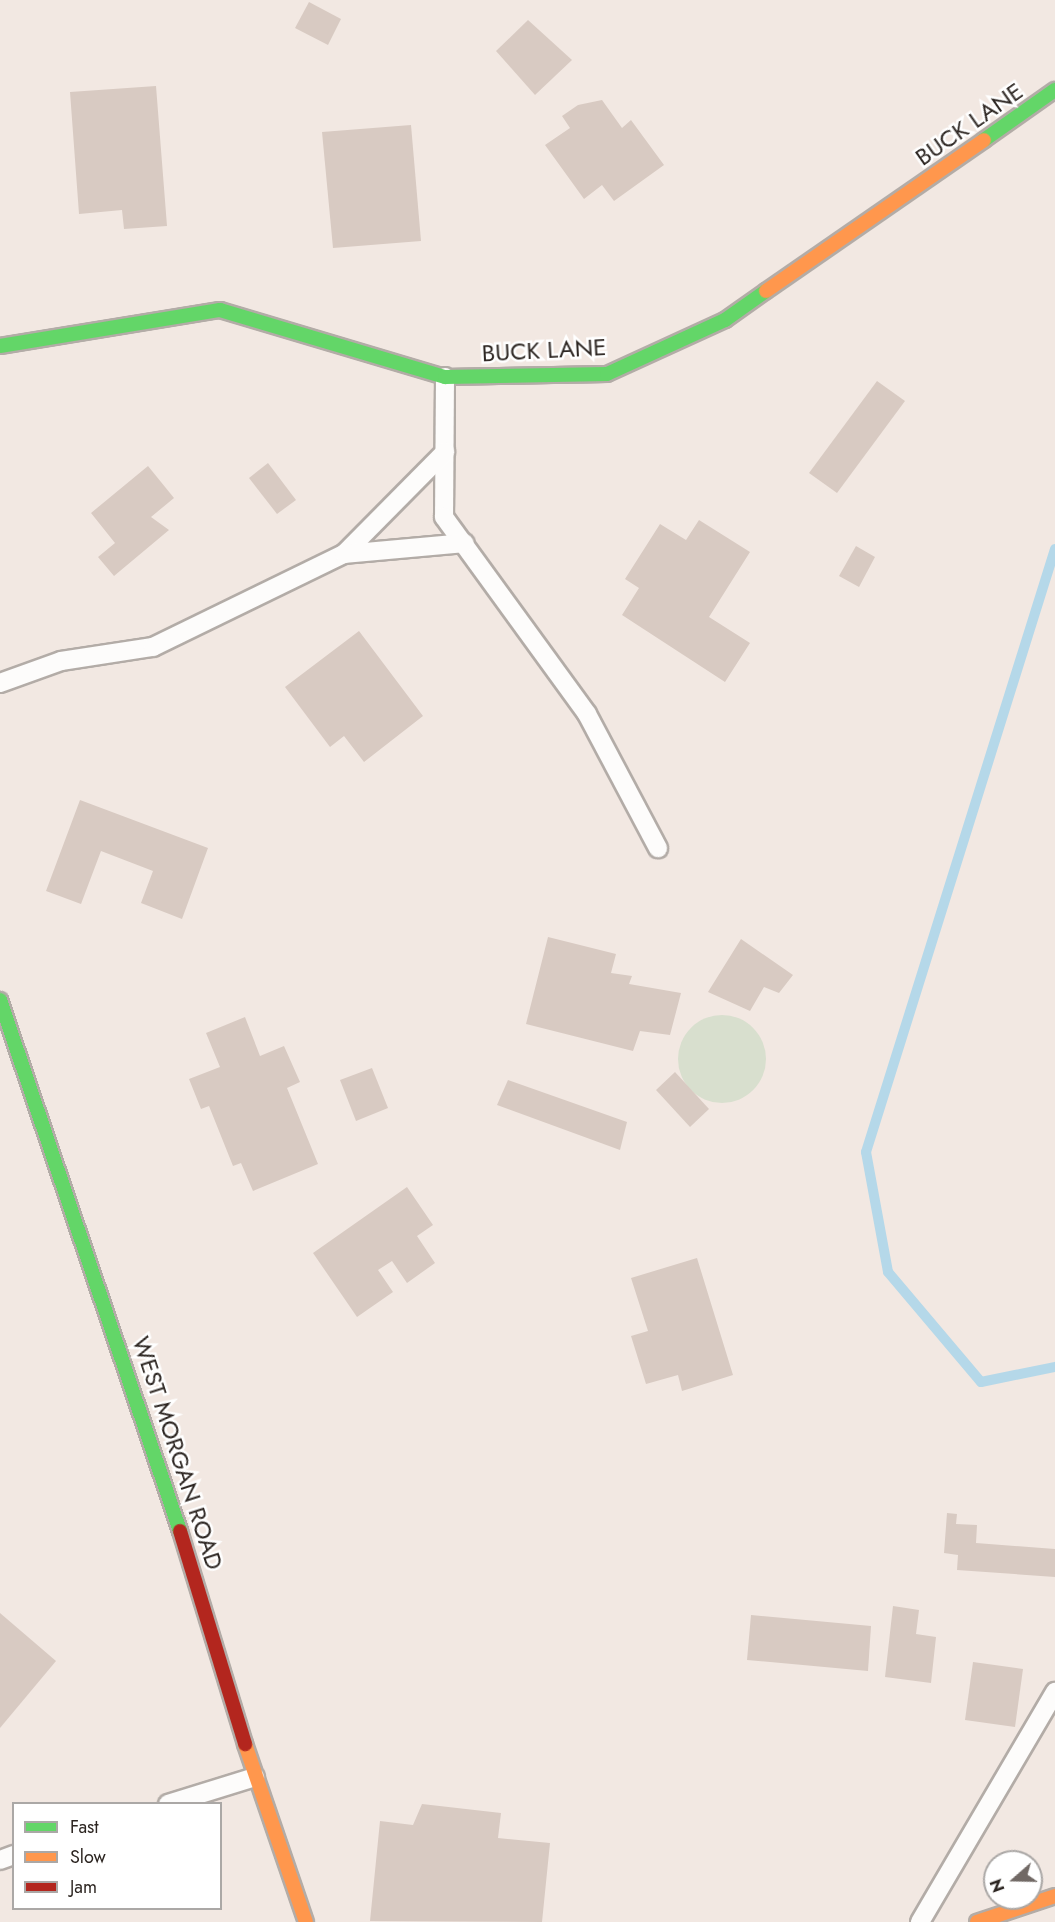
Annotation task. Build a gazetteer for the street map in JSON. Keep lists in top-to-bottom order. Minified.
{"streets":{"street":["BUCK LANE","WEST MORGAN ROAD"]},"legend":["Fast","Slow","Jam"],"north":"left"}
